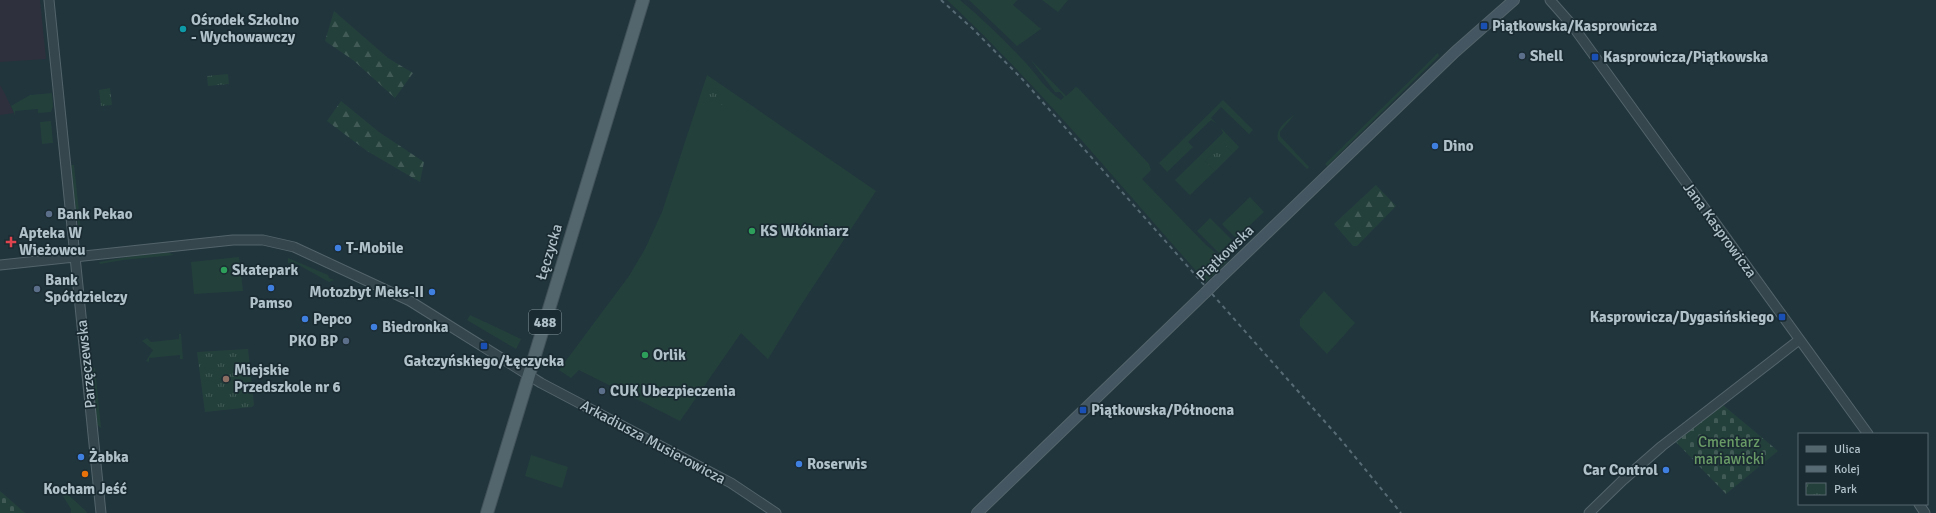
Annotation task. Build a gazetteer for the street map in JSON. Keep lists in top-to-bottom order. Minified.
{"streets":{"main road":["Łęczycka","Piątkowska","488"],"street":["Jana Kasprowicza","Parzęczewska","Arkadiusza Musierowicza"]},"crossings":[["Łęczycka","Arkadiusza Musierowicza"],["Parzęczewska","Arkadiusza Musierowicza"]],"parks":["Cmentarz mariawicki"],"places":{"transit":["Piątkowska/Kasprowicza","Kasprowicza/Piątkowska","Kasprowicza/Dygasińskiego","Gałczyńskiego/Łęczycka","Piątkowska/Północna"],"other":["Ośrodek Szkolno - Wychowawczy","Shell","Dino","Bank Pekao","KS Włókniarz","T-Mobile","Skatepark","Pamso","Bank Spółdzielczy","Motozbyt Meks-II","Pepco","Biedronka","PKO BP","Orlik","Miejskie Przedszkole nr 6","CUK Ubezpieczenia","Żabka","Roserwis","Car Control","Kocham Jeść"],"health":["Apteka W Wieżowcu"]},"legend":["Ulica","Kolej","Park"]}
